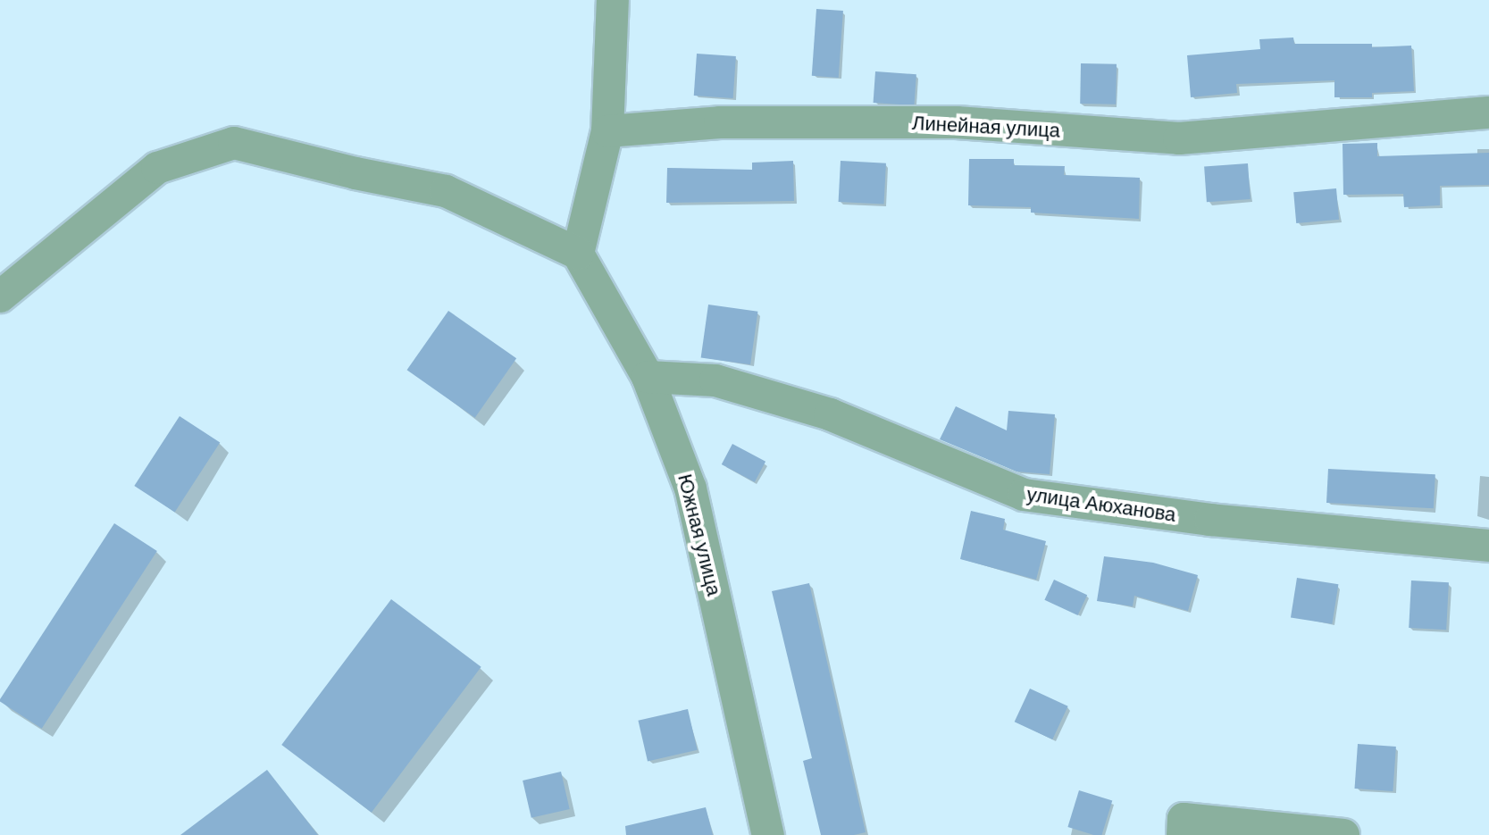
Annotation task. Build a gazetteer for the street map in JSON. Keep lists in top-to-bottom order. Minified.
{"streets":{"street":["Линейная улица","улица Аюханова","Южная улица"]},"crossings":[["улица Аюханова","Южная улица"]]}
